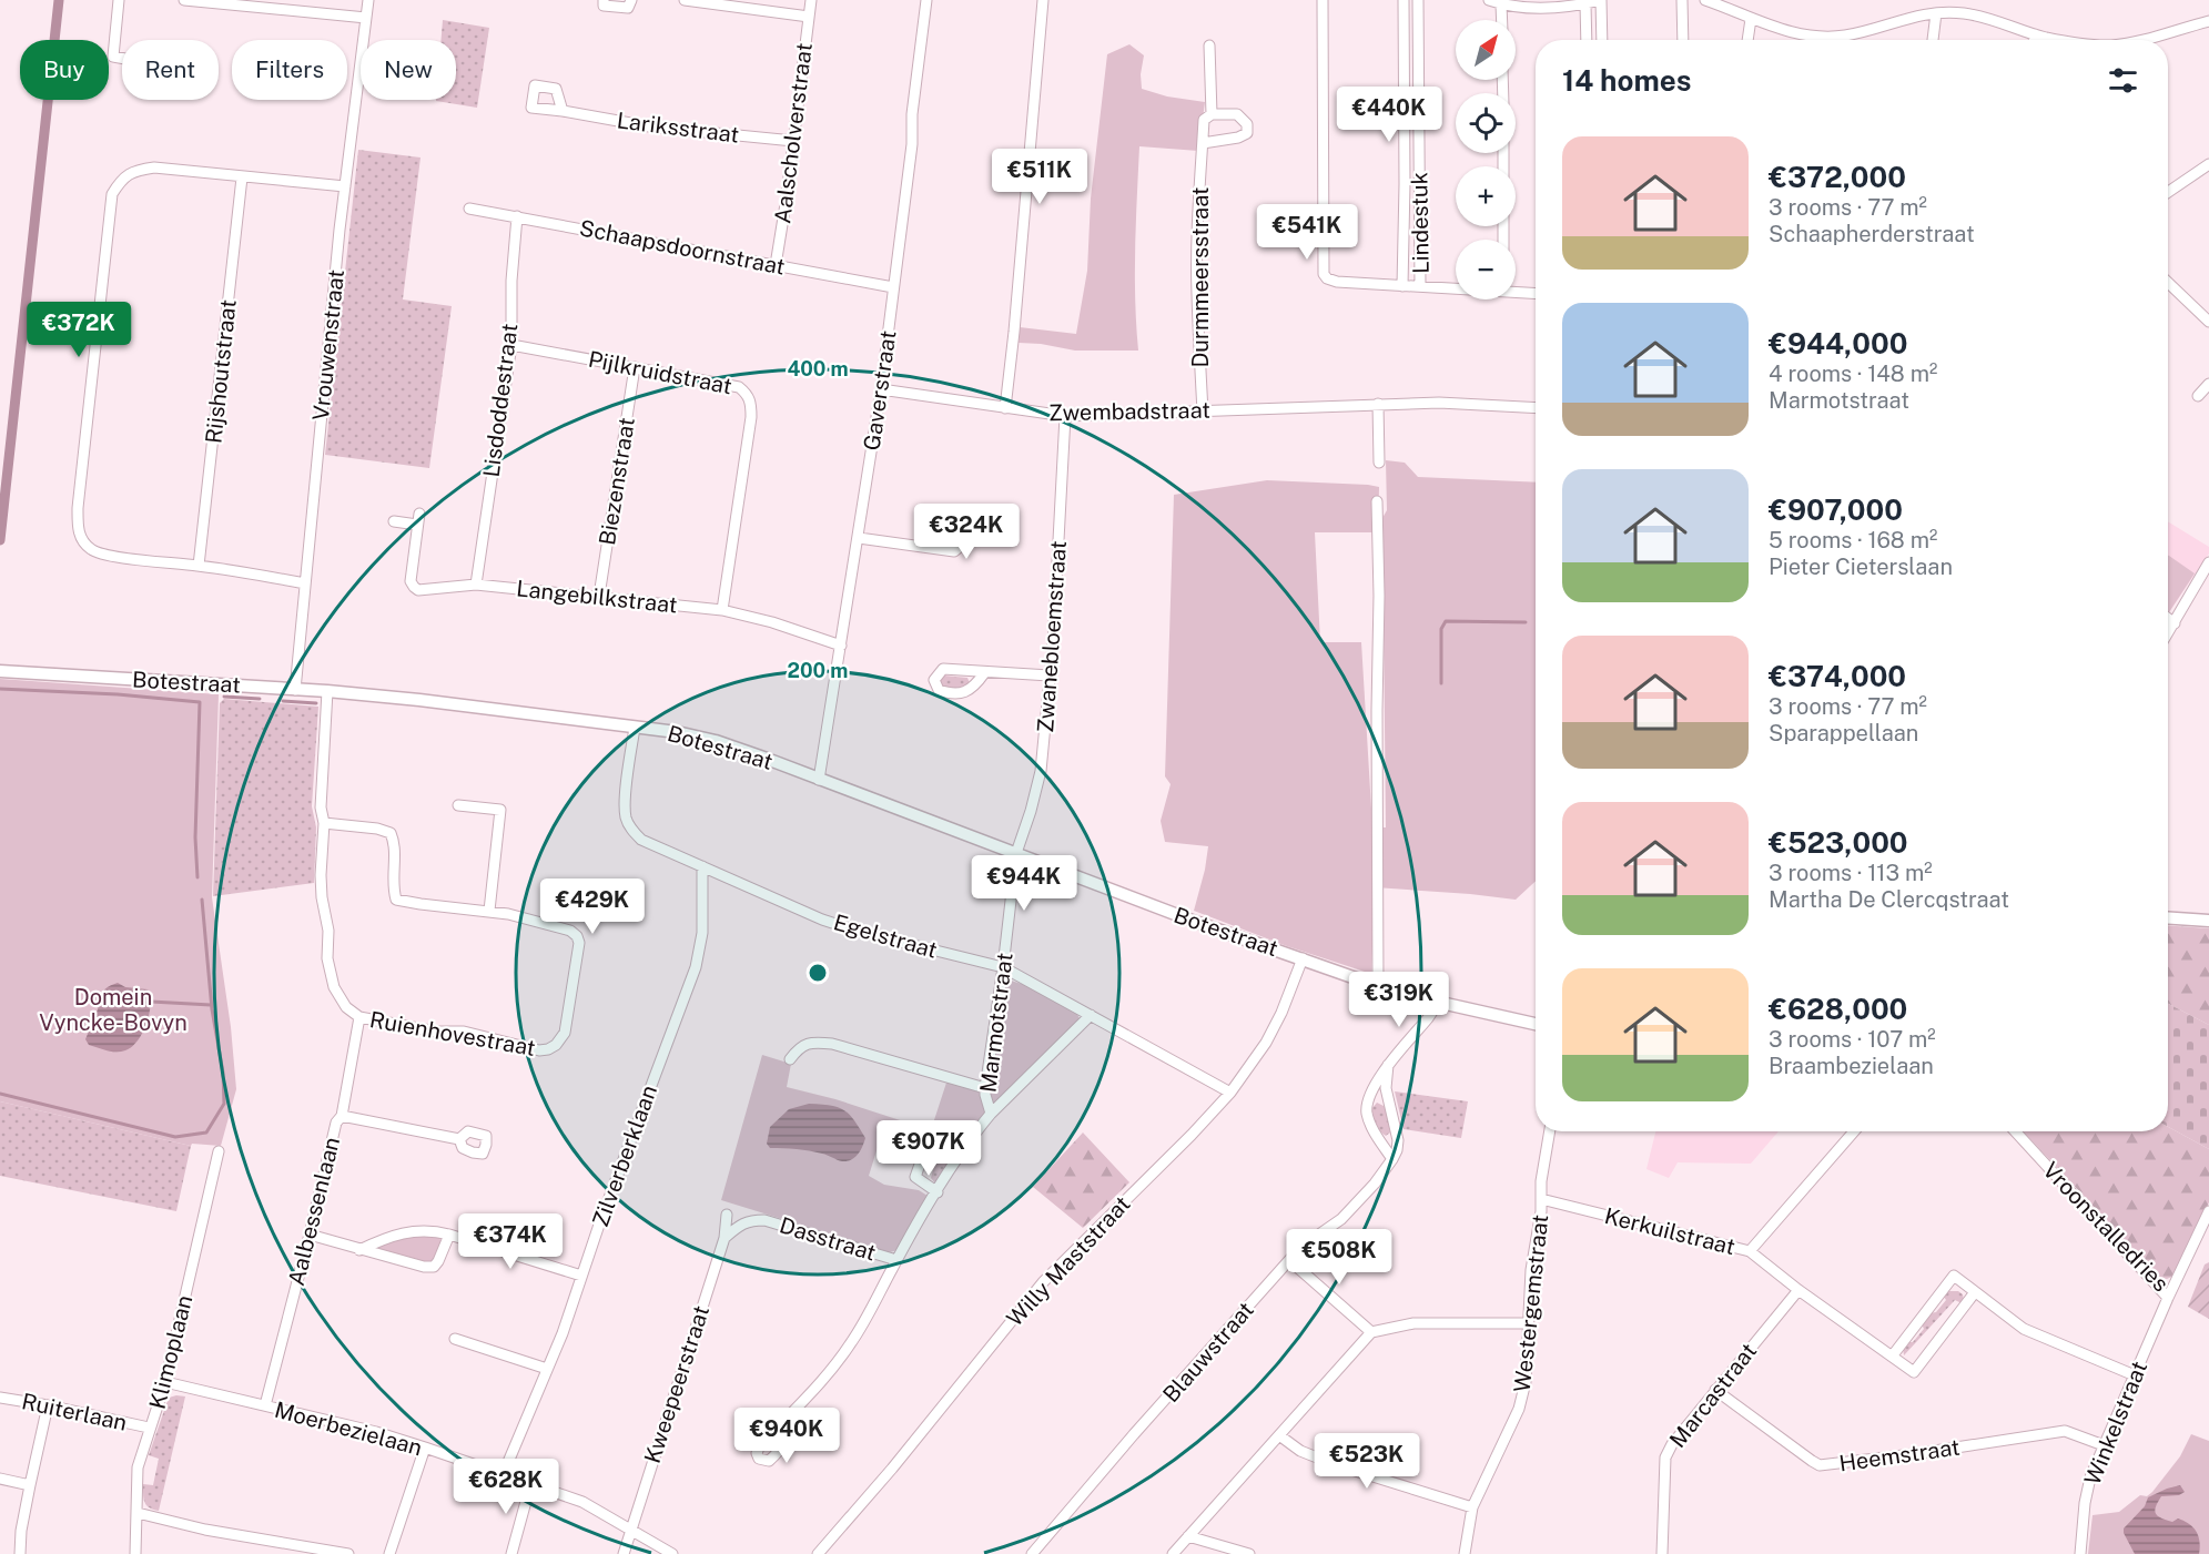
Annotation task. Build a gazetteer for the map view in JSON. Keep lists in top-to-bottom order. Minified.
{"streets":{"street":["Lariksstraat","Aalscholverstraat","Lindestuk","Schaapsdoornstraat","Durmmeersstraat","Vrouwenstraat","Rijshoutstraat","Pijlkruidstraat","Gaverstraat","Lisdoddestraat","Zwembadstraat","Biezenstraat","Langebilkstraat","Zwanebloemstraat","Botestraat","Egelstraat","Marmotstraat","Ruienhovestraat","Zilverberklaan","Aalbessenlaan","Vroonstalledries","Kerkuilstraat","Dasstraat","Willy Maststraat","Westergemstraat","Klimoplaan","Blauwstraat","Kweepeerstraat","Marcastraat","Ruiterlaan","Winkelstraat","Moerbezielaan","Heemstraat"]},"crossings":[["Lariksstraat","Aalscholverstraat"],["Aalscholverstraat","Schaapsdoornstraat"],["Schaapsdoornstraat","Gaverstraat"],["Schaapsdoornstraat","Lisdoddestraat"],["Durmmeersstraat","Zwembadstraat"],["Vrouwenstraat","Botestraat"],["Pijlkruidstraat","Lisdoddestraat"],["Pijlkruidstraat","Biezenstraat"],["Pijlkruidstraat","Langebilkstraat"],["Gaverstraat","Zwembadstraat"],["Gaverstraat","Langebilkstraat"],["Gaverstraat","Botestraat"],["Lisdoddestraat","Langebilkstraat"],["Zwembadstraat","Zwanebloemstraat"],["Biezenstraat","Langebilkstraat"],["Zwanebloemstraat","Botestraat"],["Zwanebloemstraat","Marmotstraat"],["Botestraat","Egelstraat"],["Botestraat","Marmotstraat"],["Botestraat","Ruienhovestraat"],["Botestraat","Willy Maststraat"],["Egelstraat","Marmotstraat"],["Egelstraat","Zilverberklaan"],["Egelstraat","Willy Maststraat"],["Ruienhovestraat","Aalbessenlaan"],["Zilverberklaan","Moerbezielaan"],["Aalbessenlaan","Moerbezielaan"],["Vroonstalledries","Winkelstraat"],["Kerkuilstraat","Westergemstraat"],["Dasstraat","Kweepeerstraat"],["Klimoplaan","Ruiterlaan"],["Klimoplaan","Moerbezielaan"],["Kweepeerstraat","Moerbezielaan"],["Marcastraat","Heemstraat"],["Winkelstraat","Heemstraat"]],"parks":["Domein Vyncke-Bovyn"],"north":"top right","page":{"map_buttons":["+","−"],"chip":["Buy","Rent","Filters","New"],"heading":"14 homes","price":["€440K","€511K","€541K","€372K","€324K","€944K","€429K","€319K","€907K","€374K","€508K","€940K","€523K","€628K"],"list":[{"name":"€372,000","note":"3 rooms · 77 m² · Schaapherderstraat"},{"name":"€944,000","note":"4 rooms · 148 m² · Marmotstraat"},{"name":"€907,000","note":"5 rooms · 168 m² · Pieter Cieterslaan"},{"name":"€374,000","note":"3 rooms · 77 m² · Sparappellaan"},{"name":"€523,000","note":"3 rooms · 113 m² · Martha De Clercqstraat"},{"name":"€628,000","note":"3 rooms · 107 m² · Braambezielaan"}]},"rings":["400 m","200 m"]}
